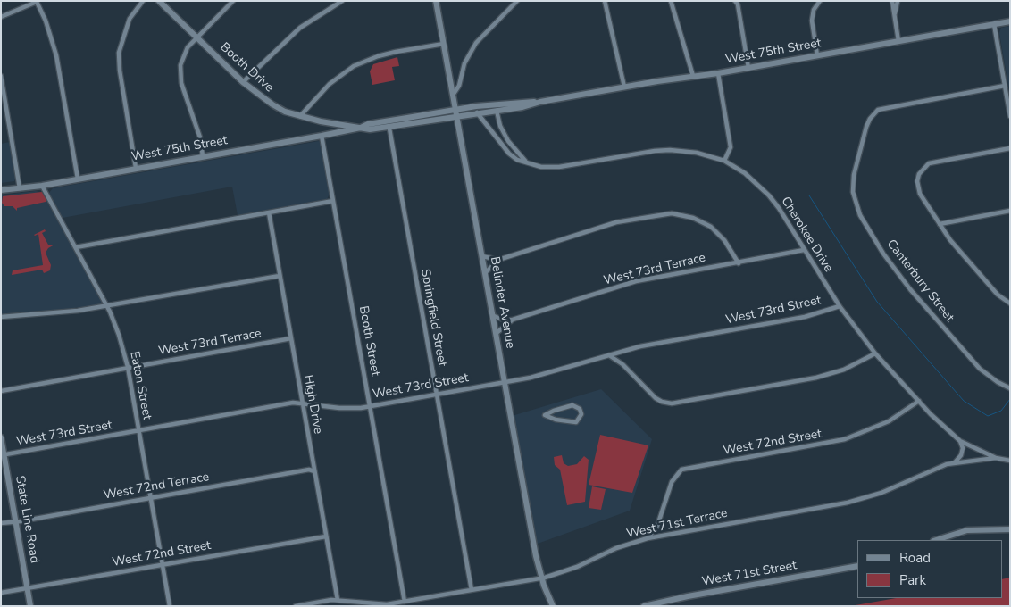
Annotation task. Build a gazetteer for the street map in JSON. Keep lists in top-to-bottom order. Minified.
{"streets":{"main road":["West 75th Street","Booth Drive","Belinder Avenue","State Line Road","West 71st Street"],"street":["Cherokee Drive","West 73rd Terrace","Canterbury Street","West 73rd Street","Springfield Street","Booth Street","Eaton Street","High Drive","West 72nd Street","West 72nd Terrace","West 71st Terrace"]},"crossings":[["West 75th Street","Booth Drive"],["West 75th Street","Cherokee Drive"],["West 75th Street","Belinder Avenue"],["West 75th Street","Springfield Street"],["West 75th Street","Booth Street"],["West 75th Street","Eaton Street"],["Cherokee Drive","West 73rd Terrace"],["Cherokee Drive","West 73rd Street"],["Cherokee Drive","West 72nd Street"],["Cherokee Drive","West 71st Terrace"],["West 73rd Terrace","Belinder Avenue"],["West 73rd Terrace","Eaton Street"],["West 73rd Terrace","High Drive"],["Belinder Avenue","West 73rd Street"],["Belinder Avenue","West 71st Terrace"],["West 73rd Street","Springfield Street"],["West 73rd Street","Booth Street"],["West 73rd Street","Eaton Street"],["West 73rd Street","High Drive"],["West 73rd Street","State Line Road"],["Springfield Street","West 71st Terrace"],["Booth Street","West 71st Terrace"],["Eaton Street","West 72nd Street"],["Eaton Street","West 72nd Terrace"],["High Drive","West 72nd Street"],["High Drive","West 72nd Terrace"],["High Drive","West 71st Terrace"],["West 72nd Street","State Line Road"],["West 72nd Street","West 71st Terrace"],["West 72nd Terrace","State Line Road"]],"legend":["Road","Park"]}
